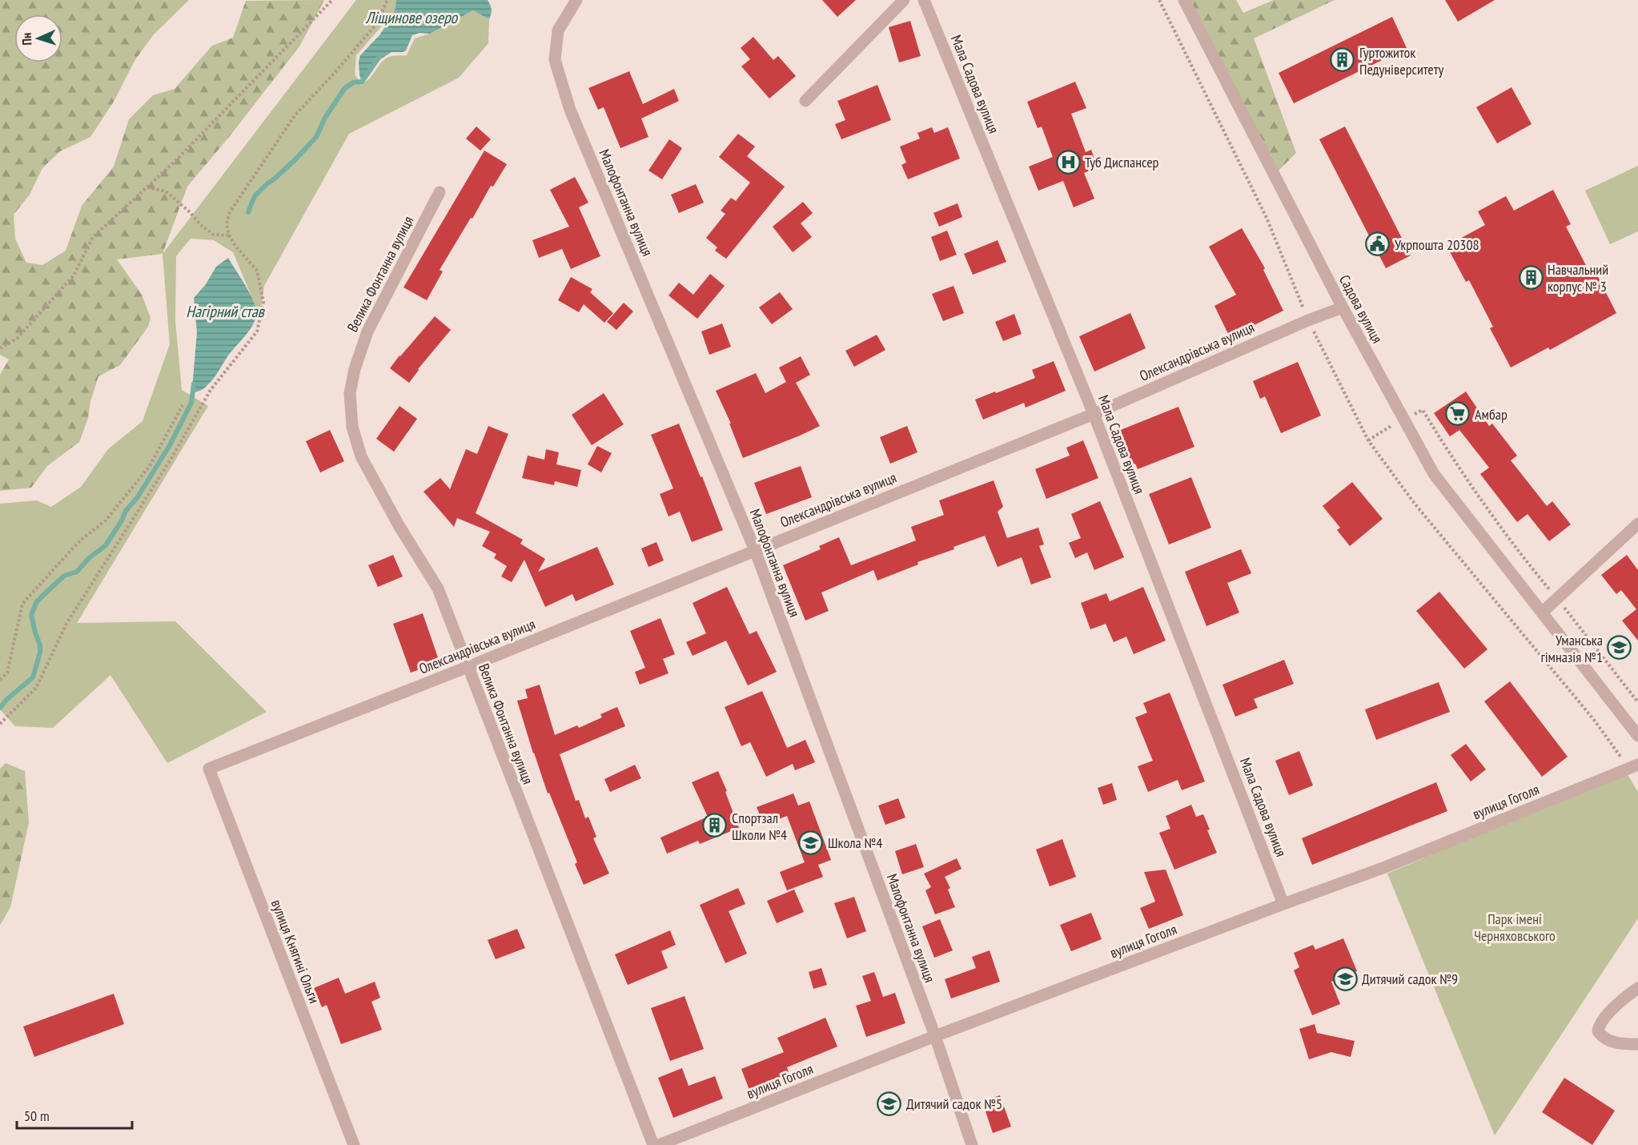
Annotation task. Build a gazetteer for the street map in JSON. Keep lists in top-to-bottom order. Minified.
{"streets":{"street":["Мала Садова вулиця","Малофонтанна вулиця","Велика Фонтанна вулиця","Садова вулиця","Олександрівська вулиця","вулиця Гоголя","вулиця Княгині Ольги"]},"crossings":[["Мала Садова вулиця","Олександрівська вулиця"],["Мала Садова вулиця","вулиця Гоголя"],["Малофонтанна вулиця","Олександрівська вулиця"],["Малофонтанна вулиця","вулиця Гоголя"],["Велика Фонтанна вулиця","Олександрівська вулиця"],["Садова вулиця","Олександрівська вулиця"],["Олександрівська вулиця","вулиця Княгині Ольги"]],"water":["Ліщинове озеро","Нагірний став"],"parks":["Парк імені Черняховського"],"places":{"building":["Гуртожиток Педуніверситету","Навчальний корпус № 3","Спортзал Школи №4"],"hospital":["Туб Диспансер"],"public building":["Укрпошта 20308"],"supermarket":["Амбар"],"school or university":["Уманська гімназія №1","Школа №4","Дитячий садок №9","Дитячий садок №5"]},"scale_bar":"50 m","north":"left"}
